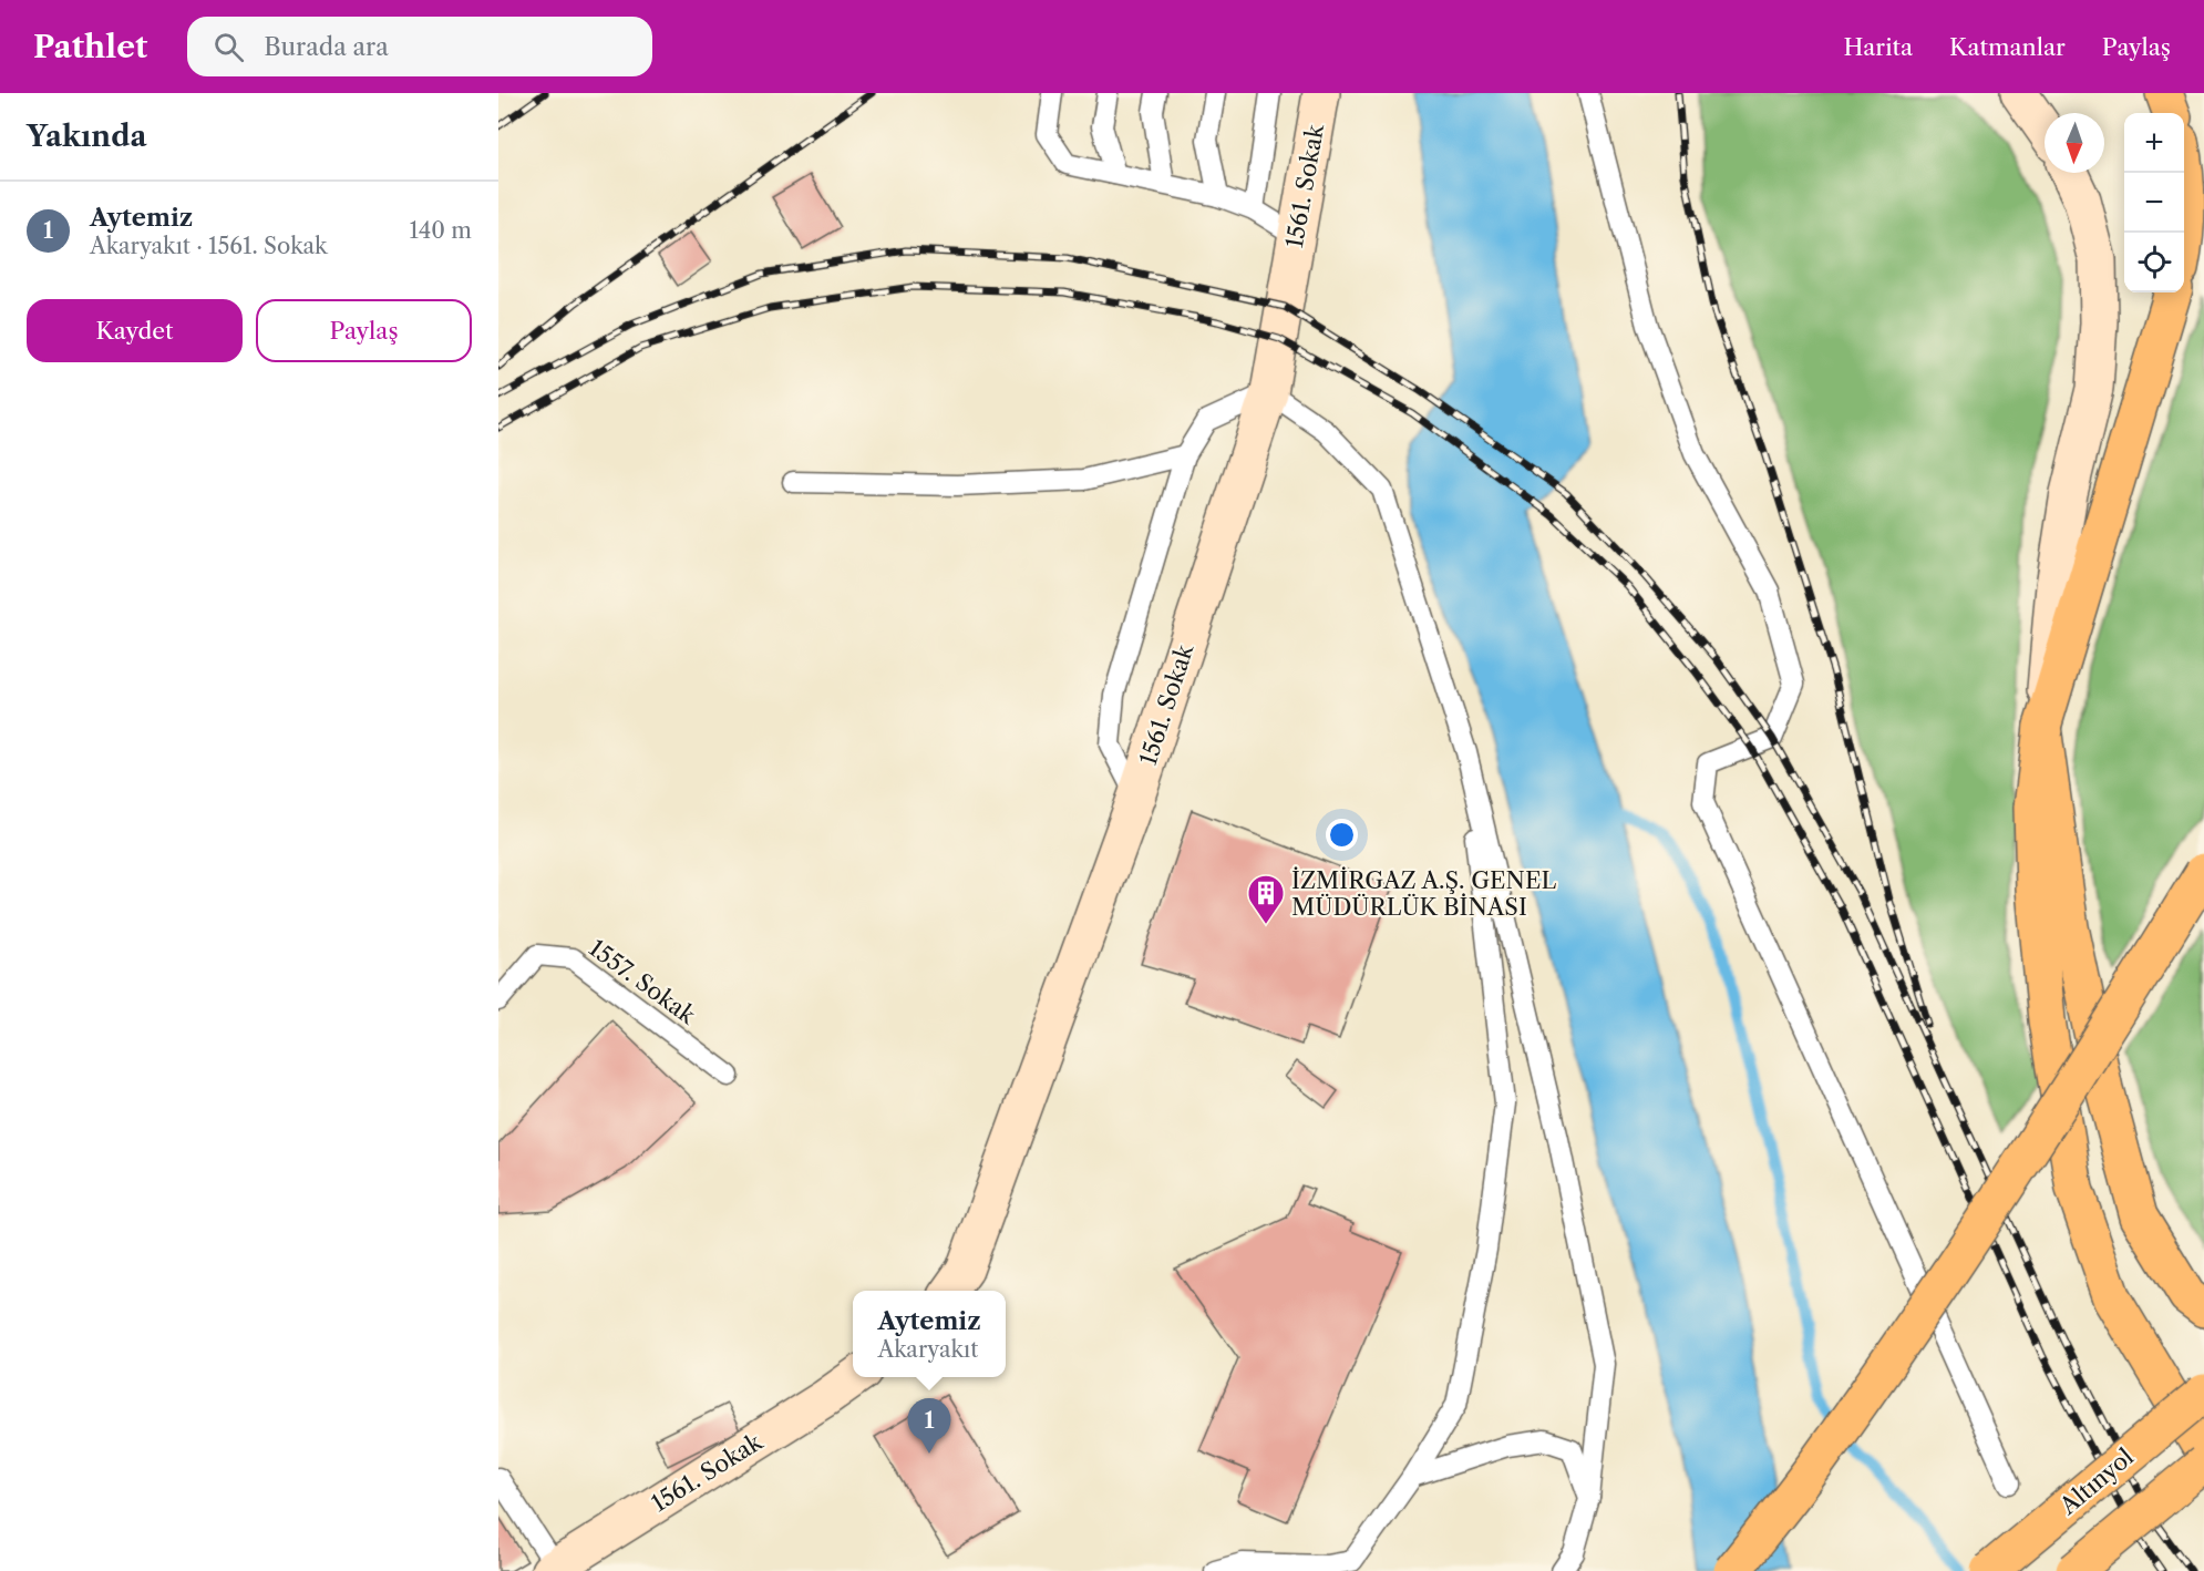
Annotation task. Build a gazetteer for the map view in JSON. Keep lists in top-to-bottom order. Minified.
{"streets":{"main road":["1561. Sokak","Altınyol"],"lane":["1557. Sokak"]},"places":{"building":["İZMİRGAZ A.Ş. GENEL MÜDÜRLÜK BİNASI"]},"north":"bottom","page":{"header":"Pathlet","search":"Burada ara","nav":["Harita","Katmanlar","Paylaş"],"heading":"Yakında","map_buttons":["+","−"],"list":[{"mark":"1","name":"Aytemiz","note":"Akaryakıt · 1561. Sokak","value":"140 m"}],"buttons":["Kaydet","Paylaş"],"popup":["Aytemiz","Akaryakıt"],"pins":"1"}}
